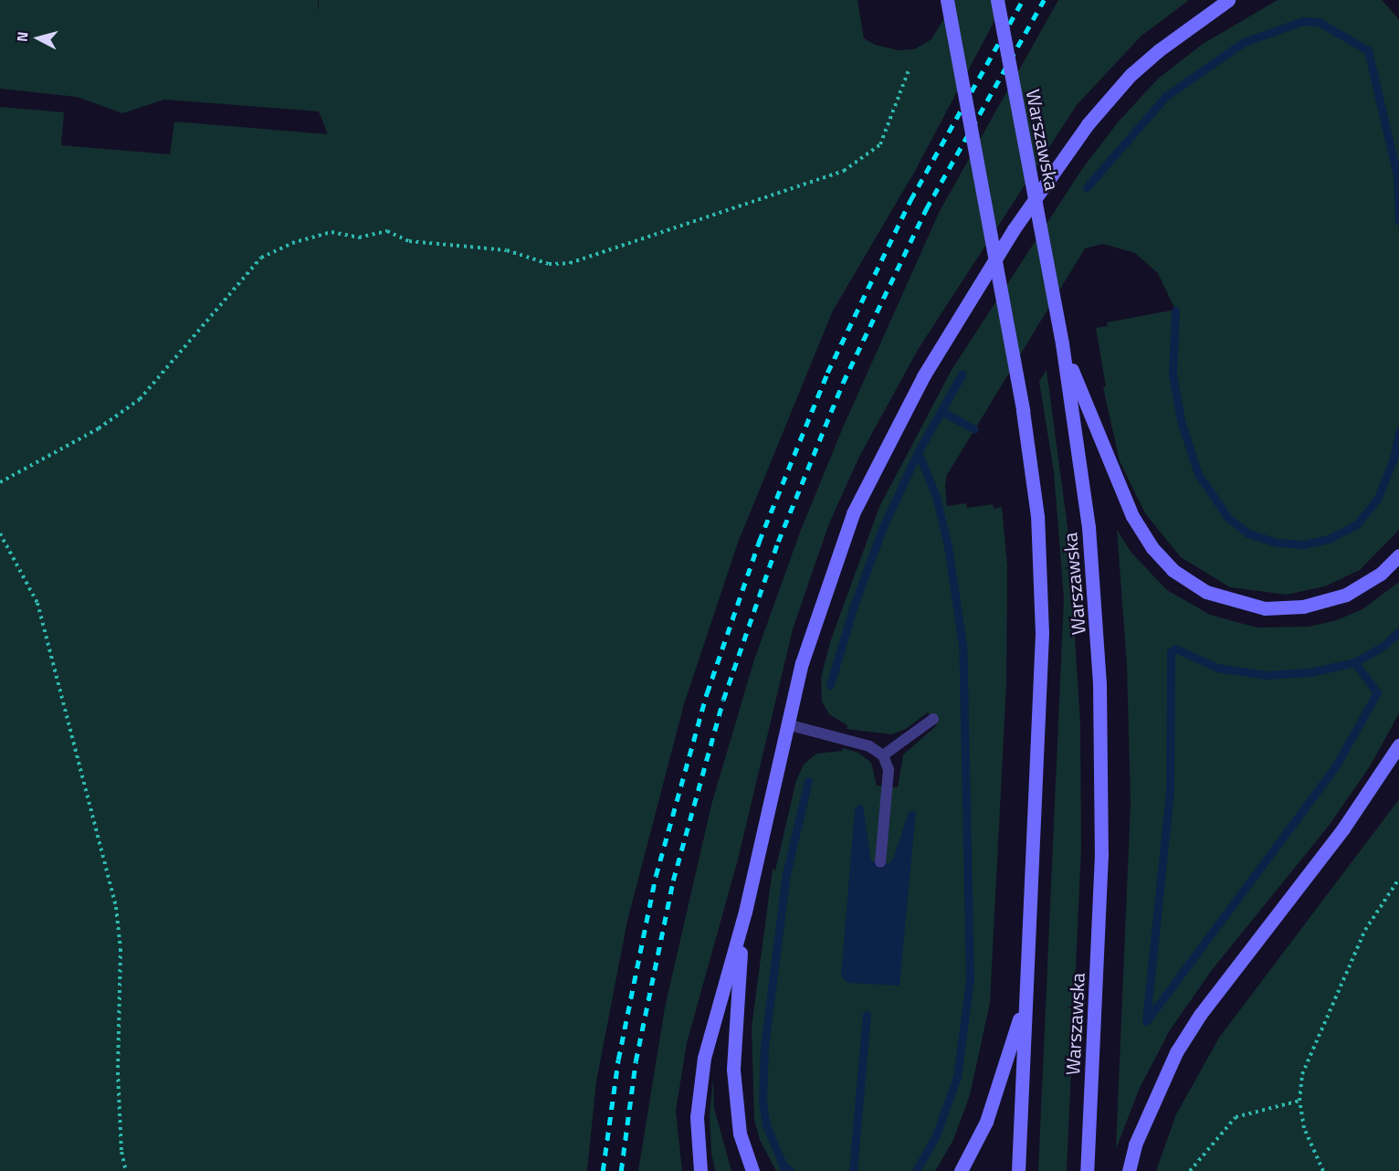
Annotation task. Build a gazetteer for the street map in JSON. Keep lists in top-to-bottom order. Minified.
{"streets":{"main road":["Warszawska"]},"north":"left"}
